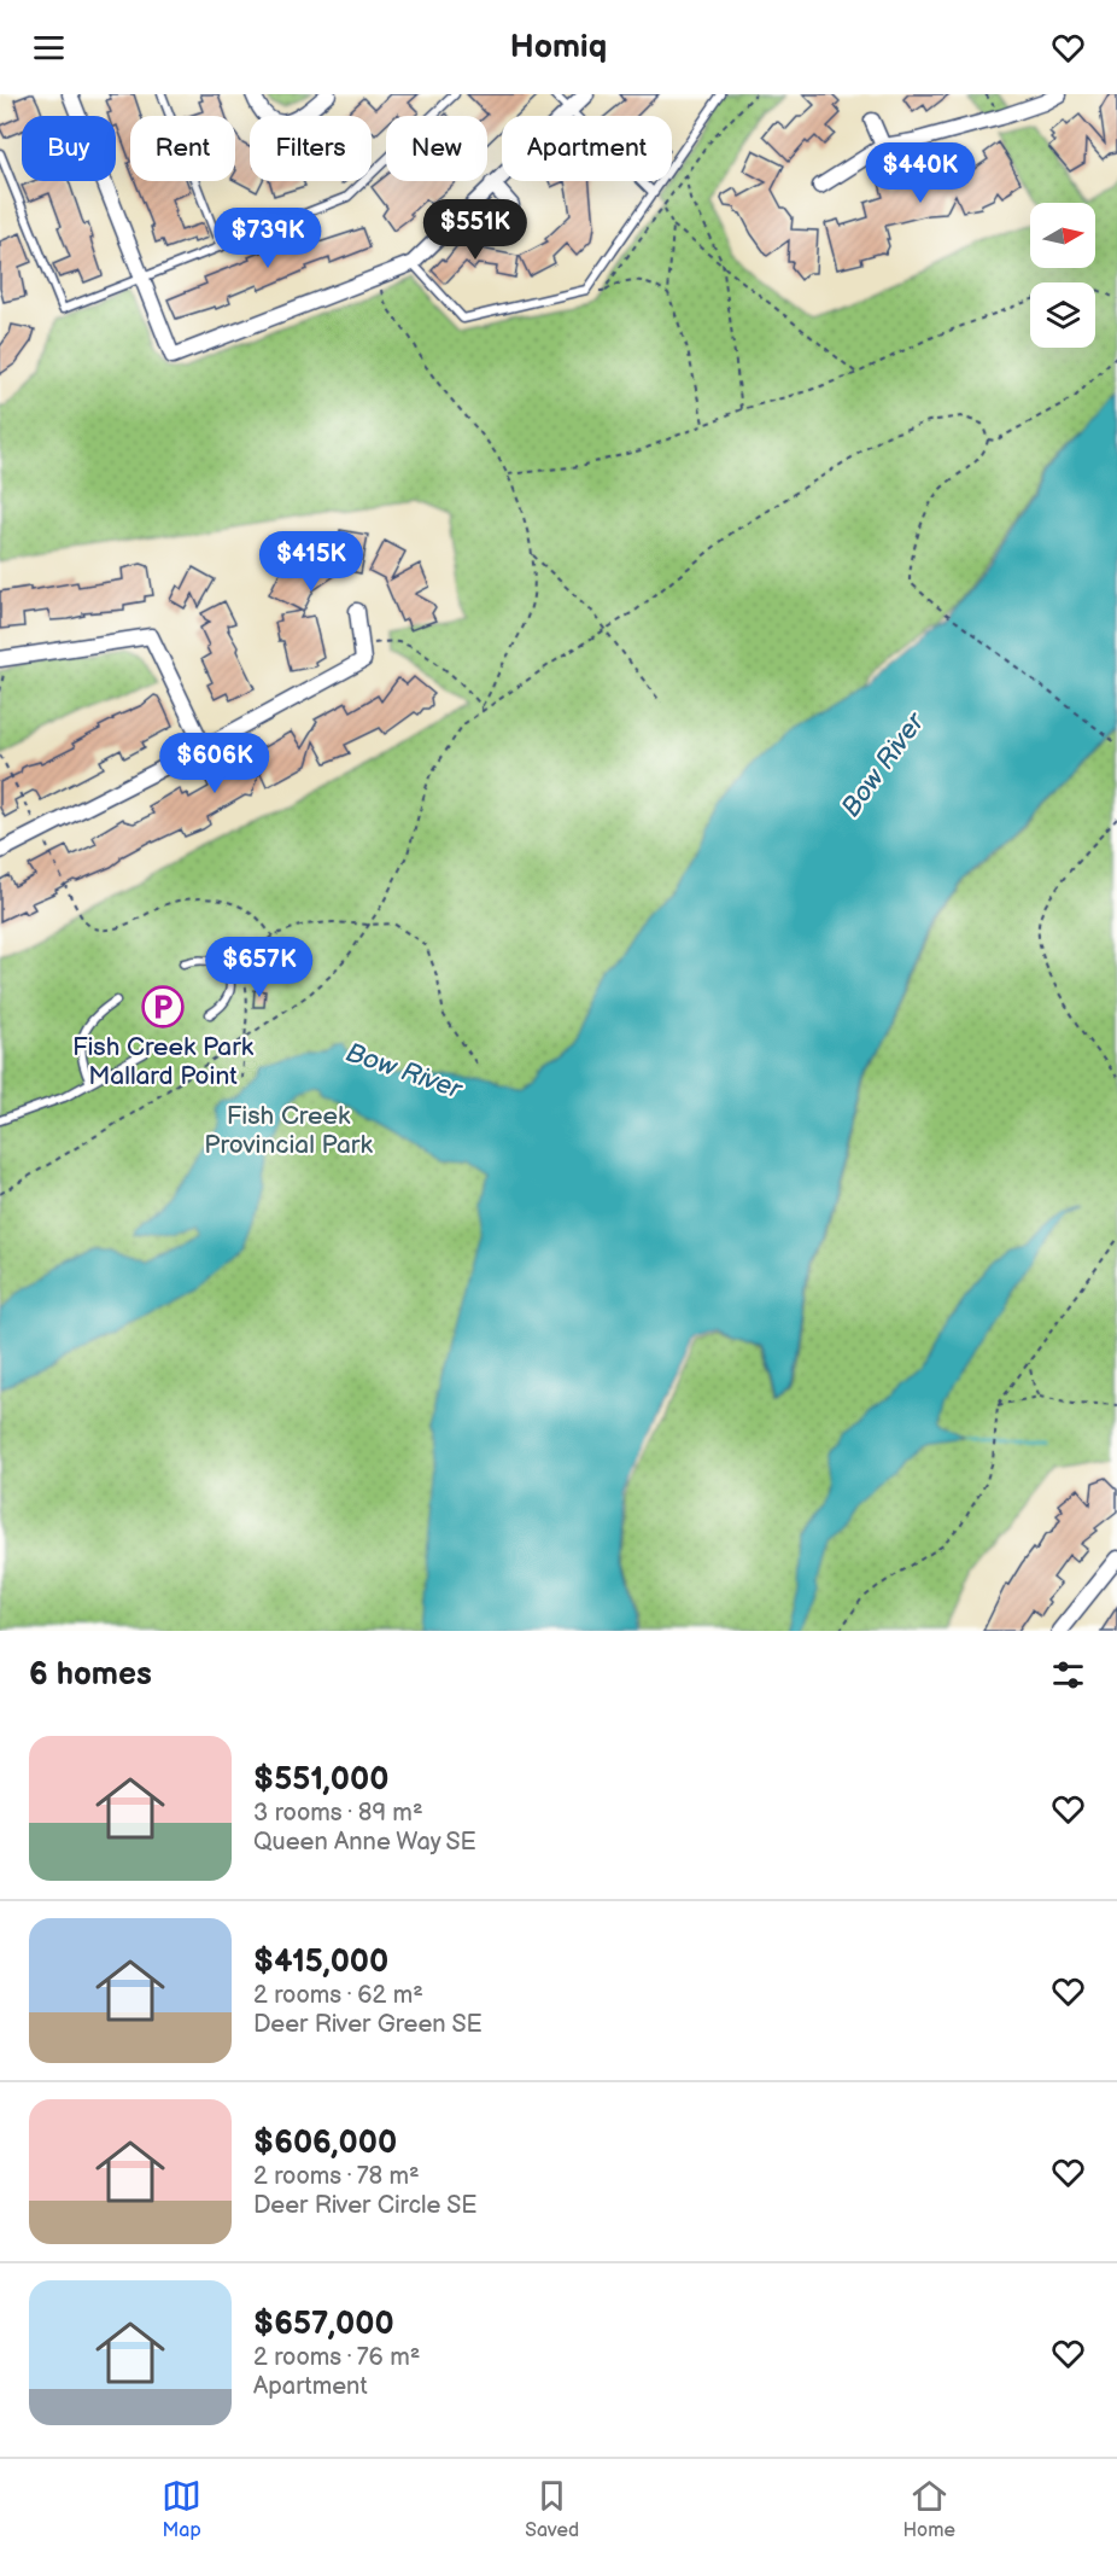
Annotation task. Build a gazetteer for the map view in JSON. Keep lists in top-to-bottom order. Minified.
{"water":["Bow River"],"parks":["Fish Creek Provincial Park"],"places":{"parking":["Fish Creek Park Mallard Point"]},"north":"right","page":{"header":"Homiq","chip":["Buy","Rent","Filters","New","Apartment"],"price":["$440K","$551K","$739K","$415K","$606K","$657K"],"heading":"6 homes","list":[{"name":"$551,000","note":"3 rooms · 89 m² · Queen Anne Way SE"},{"name":"$415,000","note":"2 rooms · 62 m² · Deer River Green SE"},{"name":"$606,000","note":"2 rooms · 78 m² · Deer River Circle SE"},{"name":"$657,000","note":"2 rooms · 76 m² · Apartment"}],"tabs":["Map","Saved","Home"]}}
